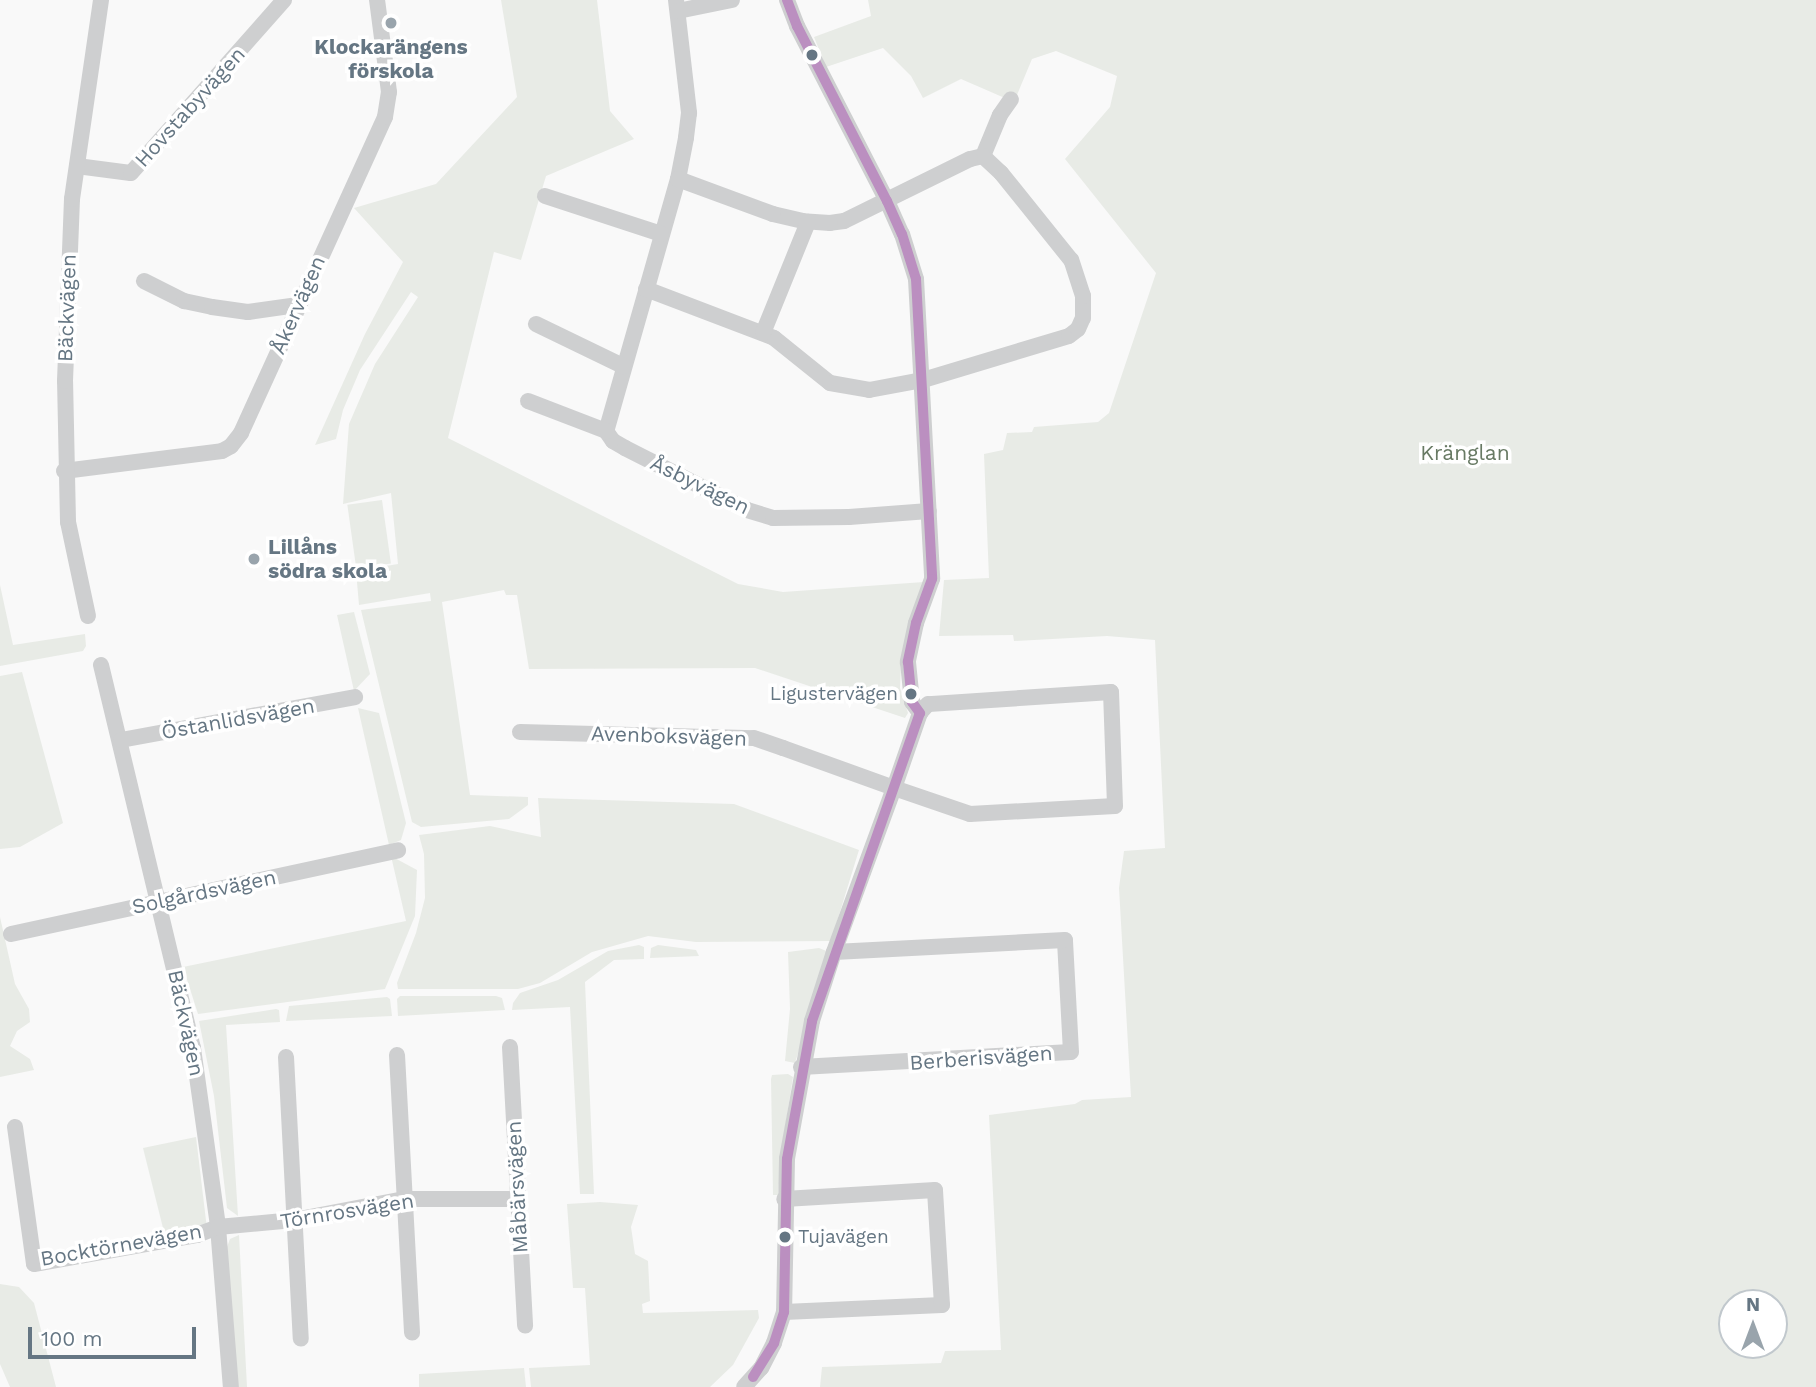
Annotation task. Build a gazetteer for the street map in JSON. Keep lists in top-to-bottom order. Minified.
{"streets":{"street":["Hovstabyvägen","Åkervägen","Bäckvägen","Åsbyvägen","Östanlidsvägen","Avenboksvägen","Solgårdsvägen","Berberisvägen","Måbärsvägen","Törnrosvägen","Bocktörnevägen"]},"crossings":[["Hovstabyvägen","Bäckvägen"],["Åkervägen","Bäckvägen"],["Bäckvägen","Östanlidsvägen"],["Bäckvägen","Solgårdsvägen"],["Bäckvägen","Törnrosvägen"],["Bäckvägen","Bocktörnevägen"],["Måbärsvägen","Törnrosvägen"],["Törnrosvägen","Bocktörnevägen"]],"parks":["Kränglan"],"places":["Klockarängens förskola","Lillåns södra skola","Ligustervägen","Tujavägen"],"scale_bar":"100 m","north":"top"}
